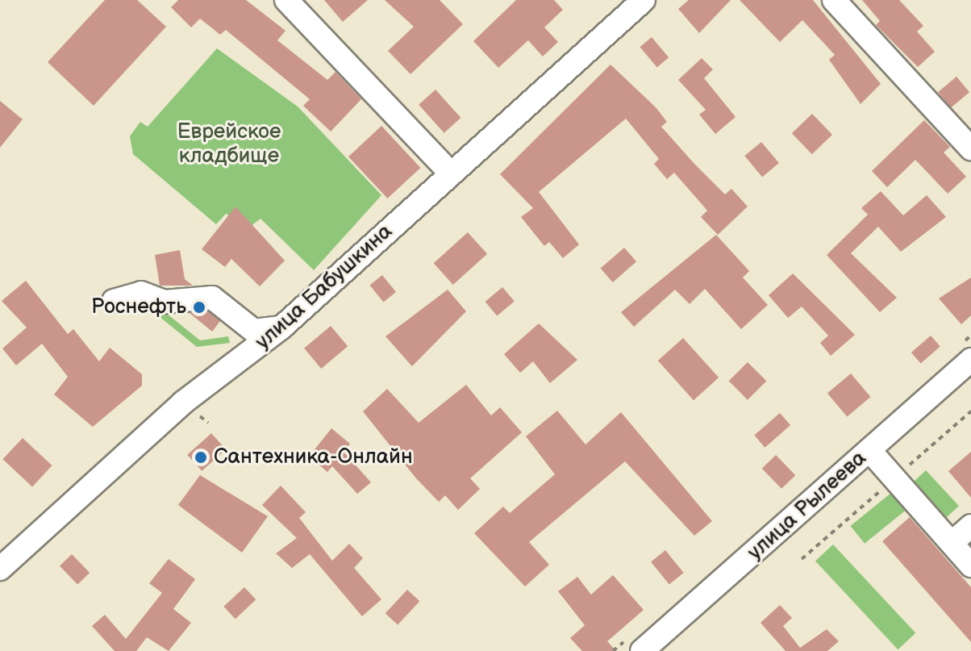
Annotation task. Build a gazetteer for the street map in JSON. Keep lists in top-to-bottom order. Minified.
{"streets":{"street":["улица Бабушкина","улица Рылеева"]},"parks":["Еврейское кладбище"],"places":["Роснефть","Сантехника-Онлайн"]}
